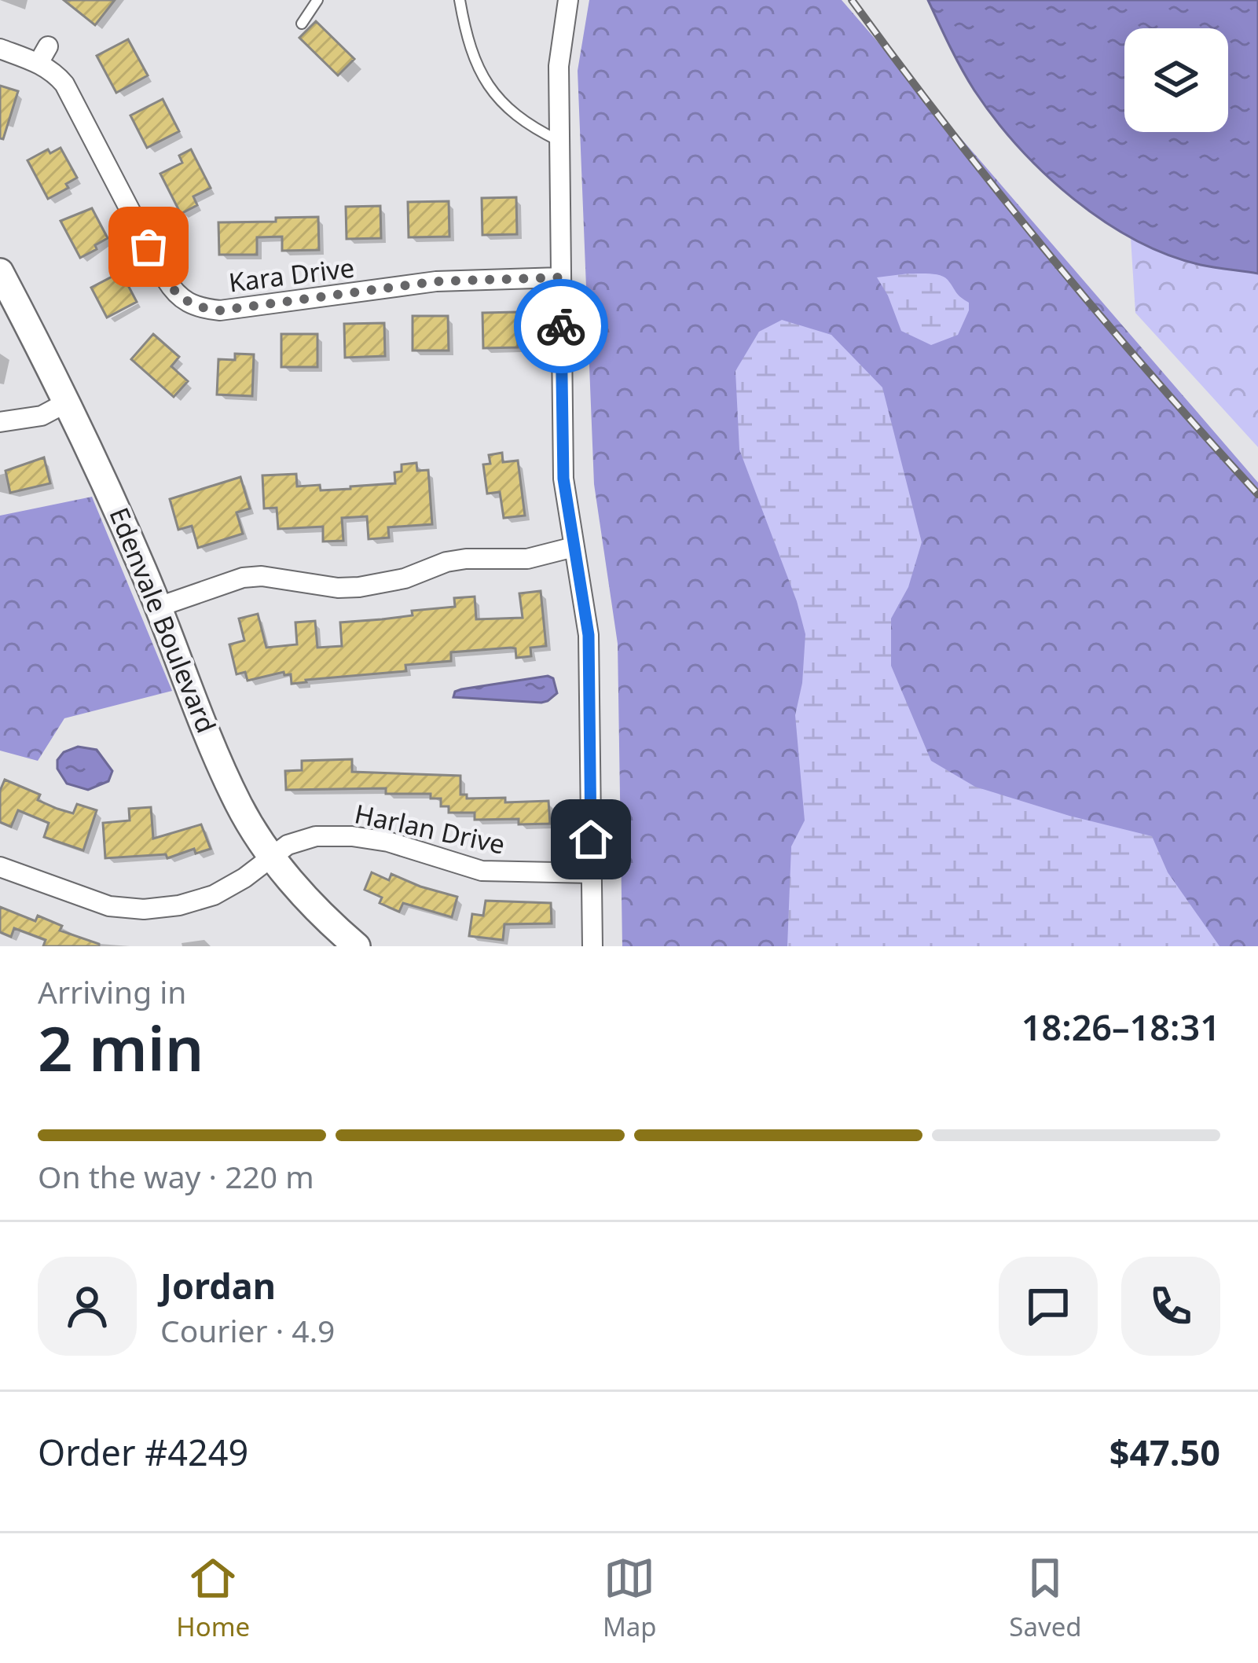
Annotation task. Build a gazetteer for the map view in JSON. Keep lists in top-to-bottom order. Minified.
{"streets":{"street":["Kara Drive","Edenvale Boulevard","Harlan Drive"]},"crossings":[["Edenvale Boulevard","Harlan Drive"]],"page":{"heading":["2 min","Arriving in","18:26–18:31"],"panel":["Jordan","Courier · 4.9","Order #4249","$47.50"],"bar":"On the way · 220 m","tabs":["Home","Map","Saved"]}}
